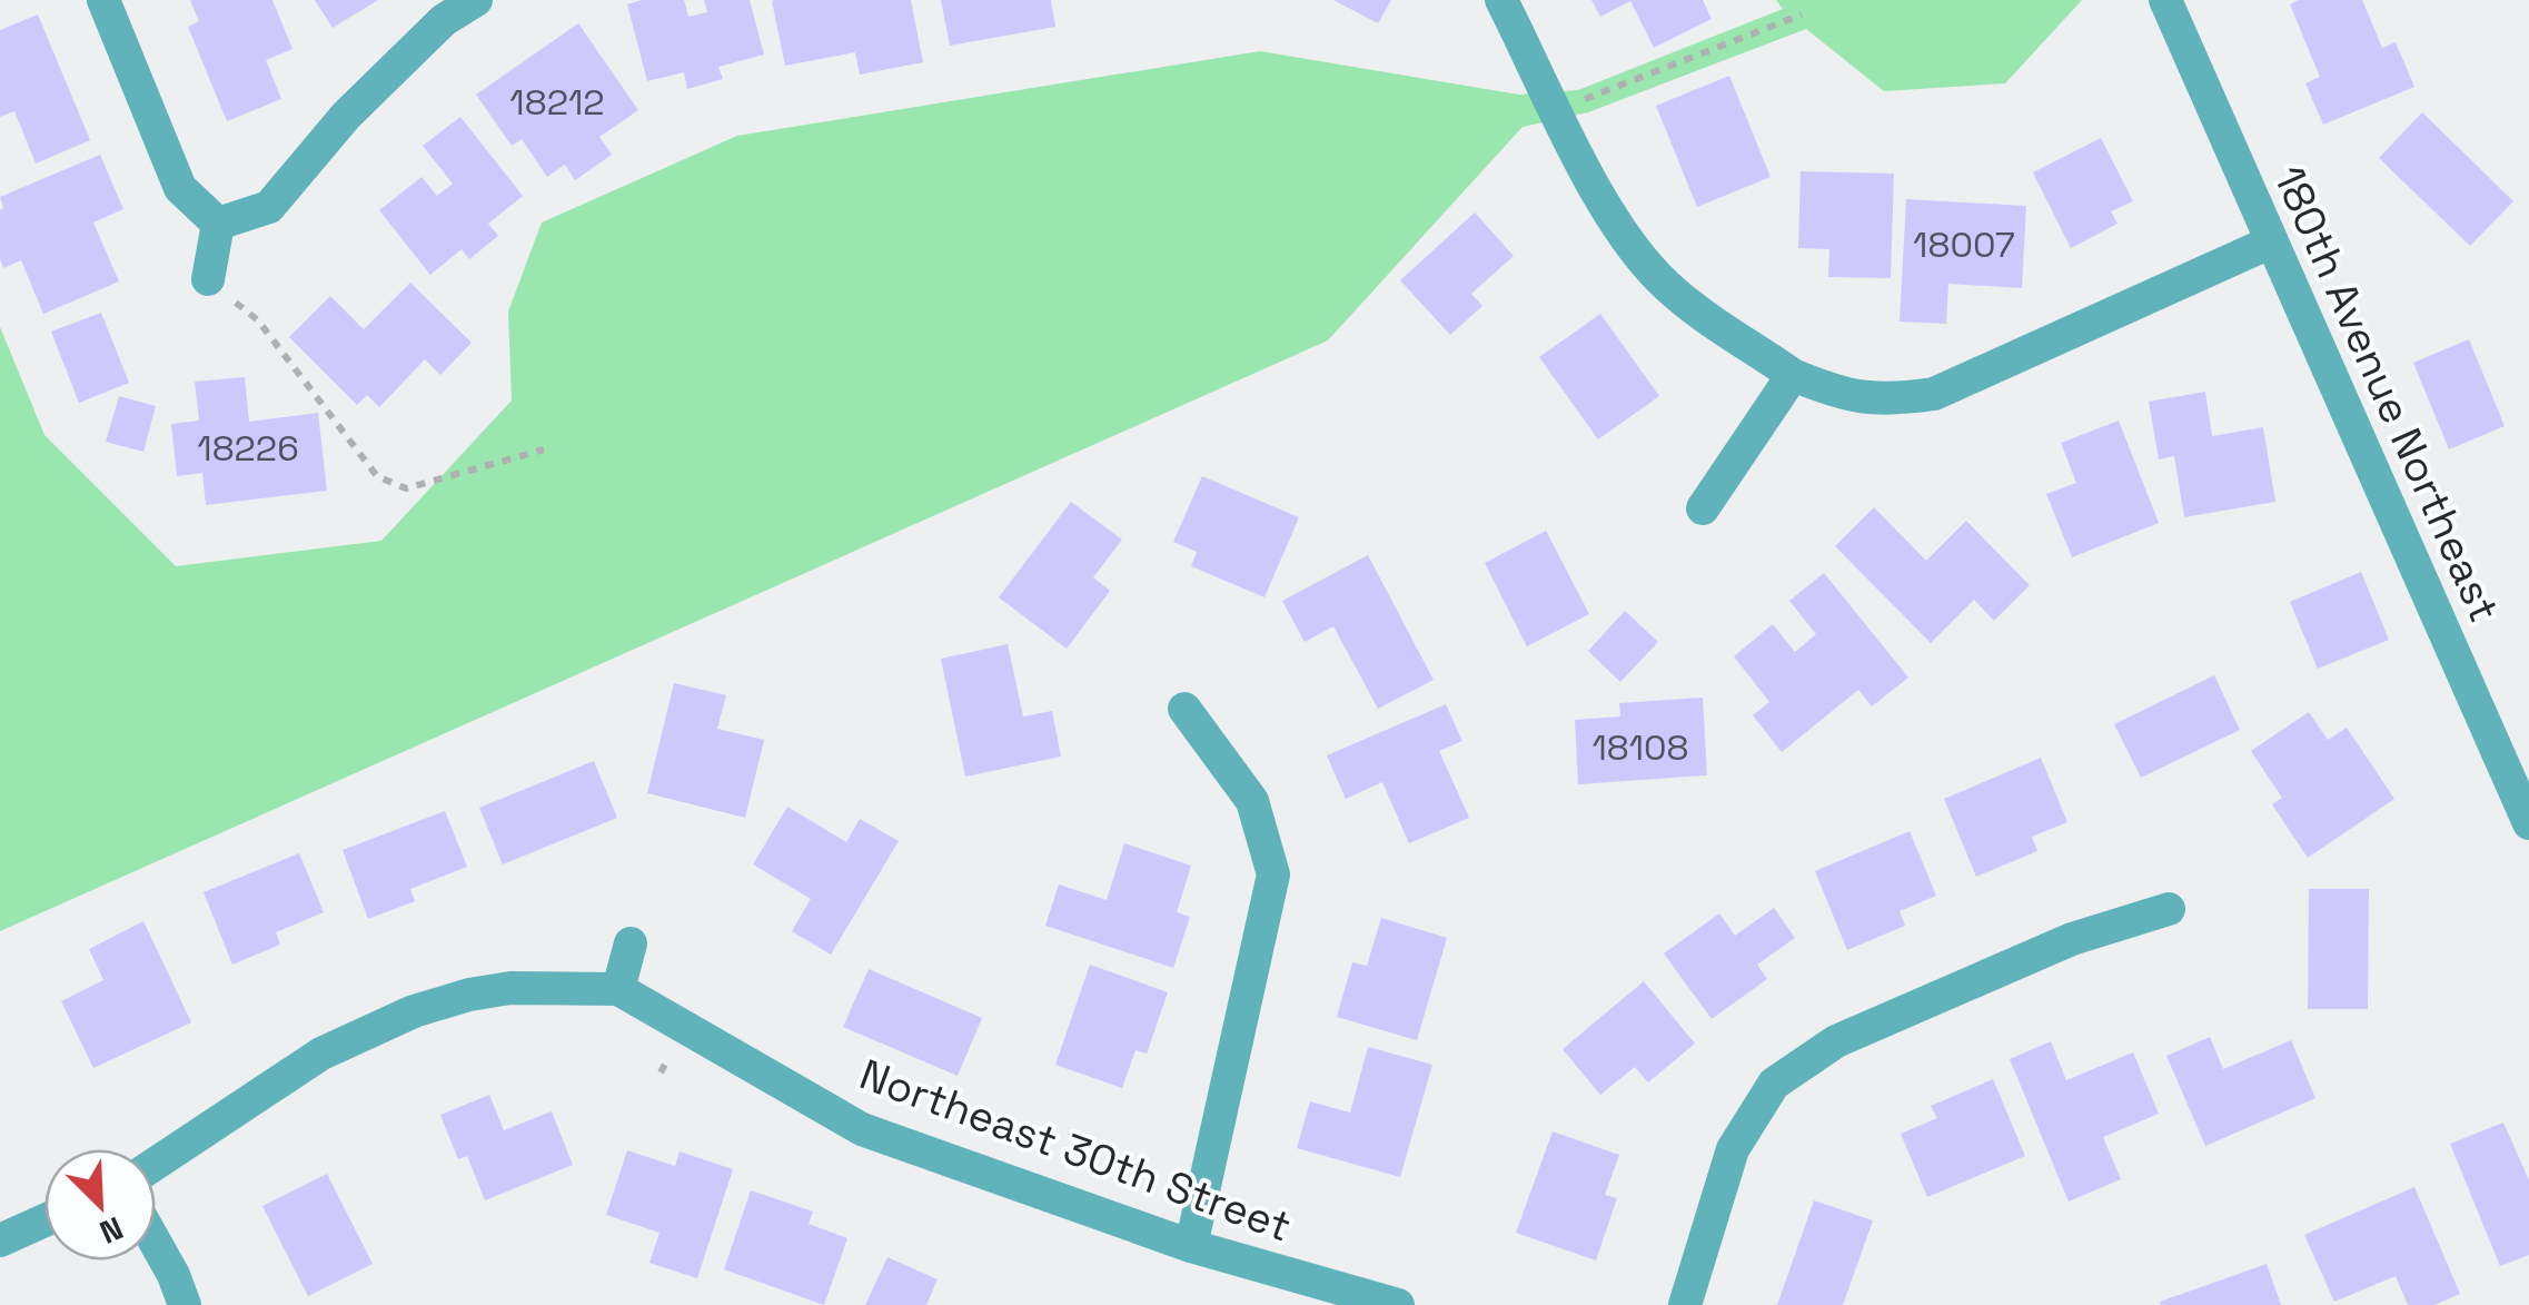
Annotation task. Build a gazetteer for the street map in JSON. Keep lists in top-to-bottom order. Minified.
{"streets":{"street":["180th Avenue Northeast","Northeast 30th Street"]},"house_numbers":["18212","18007","18226","18108"],"north":"bottom right"}
